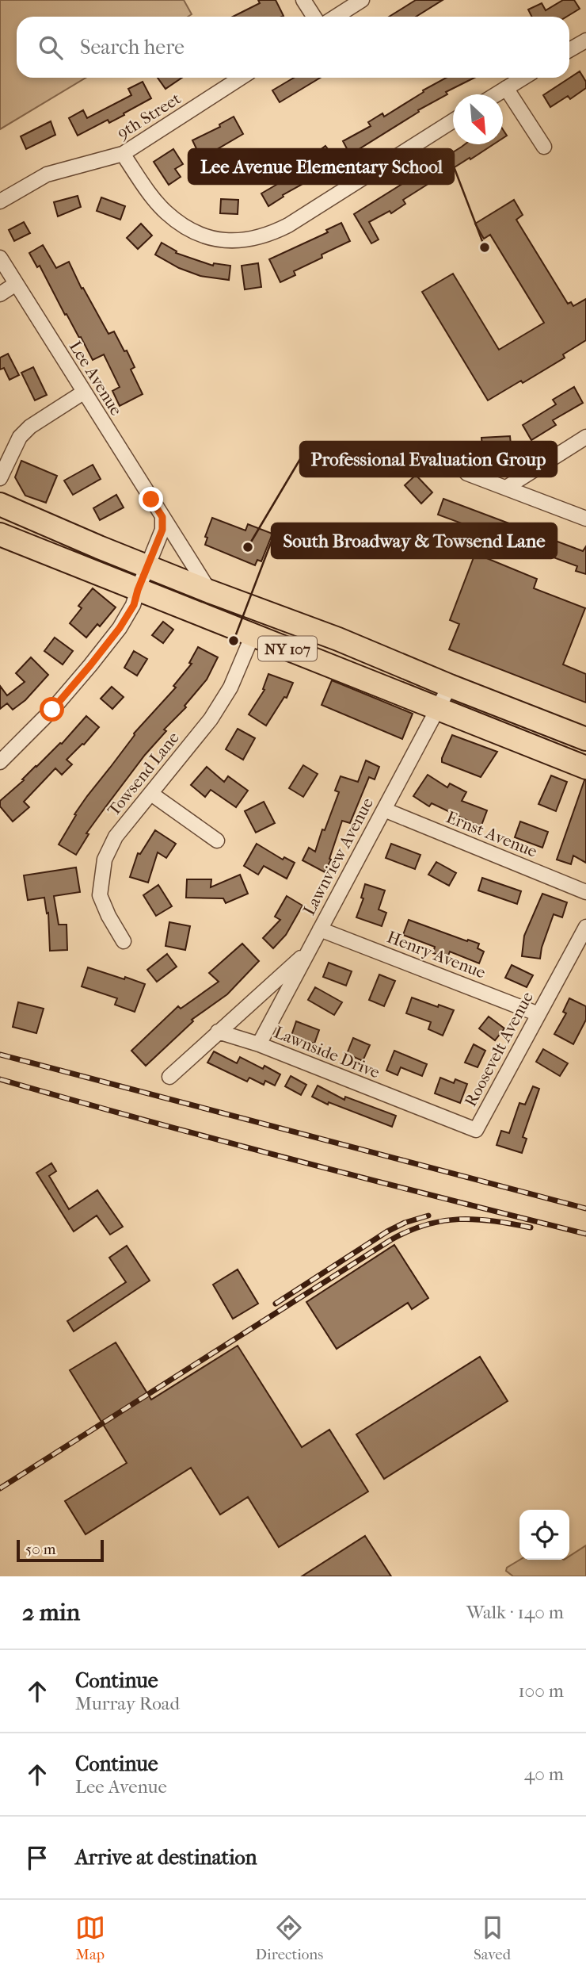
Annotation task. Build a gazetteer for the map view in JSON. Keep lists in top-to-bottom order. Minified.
{"streets":{"main road":["NY 107"],"street":["9th Street","Lee Avenue","Towsend Lane","Ernst Avenue","Lawnview Avenue","Henry Avenue","Roosevelt Avenue","Lawnside Drive"]},"crossings":[["Lee Avenue","NY 107"],["NY 107","Towsend Lane"],["NY 107","Lawnview Avenue"],["Ernst Avenue","Lawnview Avenue"],["Lawnview Avenue","Henry Avenue"],["Lawnview Avenue","Lawnside Drive"],["Henry Avenue","Roosevelt Avenue"],["Roosevelt Avenue","Lawnside Drive"]],"places":["Lee Avenue Elementary School","Professional Evaluation Group","South Broadway & Towsend Lane"],"scale_bar":"50 m","north":"bottom right","page":{"search":"Search here","scale":"50 m","heading":["2 min","Walk · 140 m"],"list":[["Continue","Murray Road","100 m"],["Continue","Lee Avenue","40 m"],"Arrive at destination"],"nav":["Map","Directions","Saved"]}}
